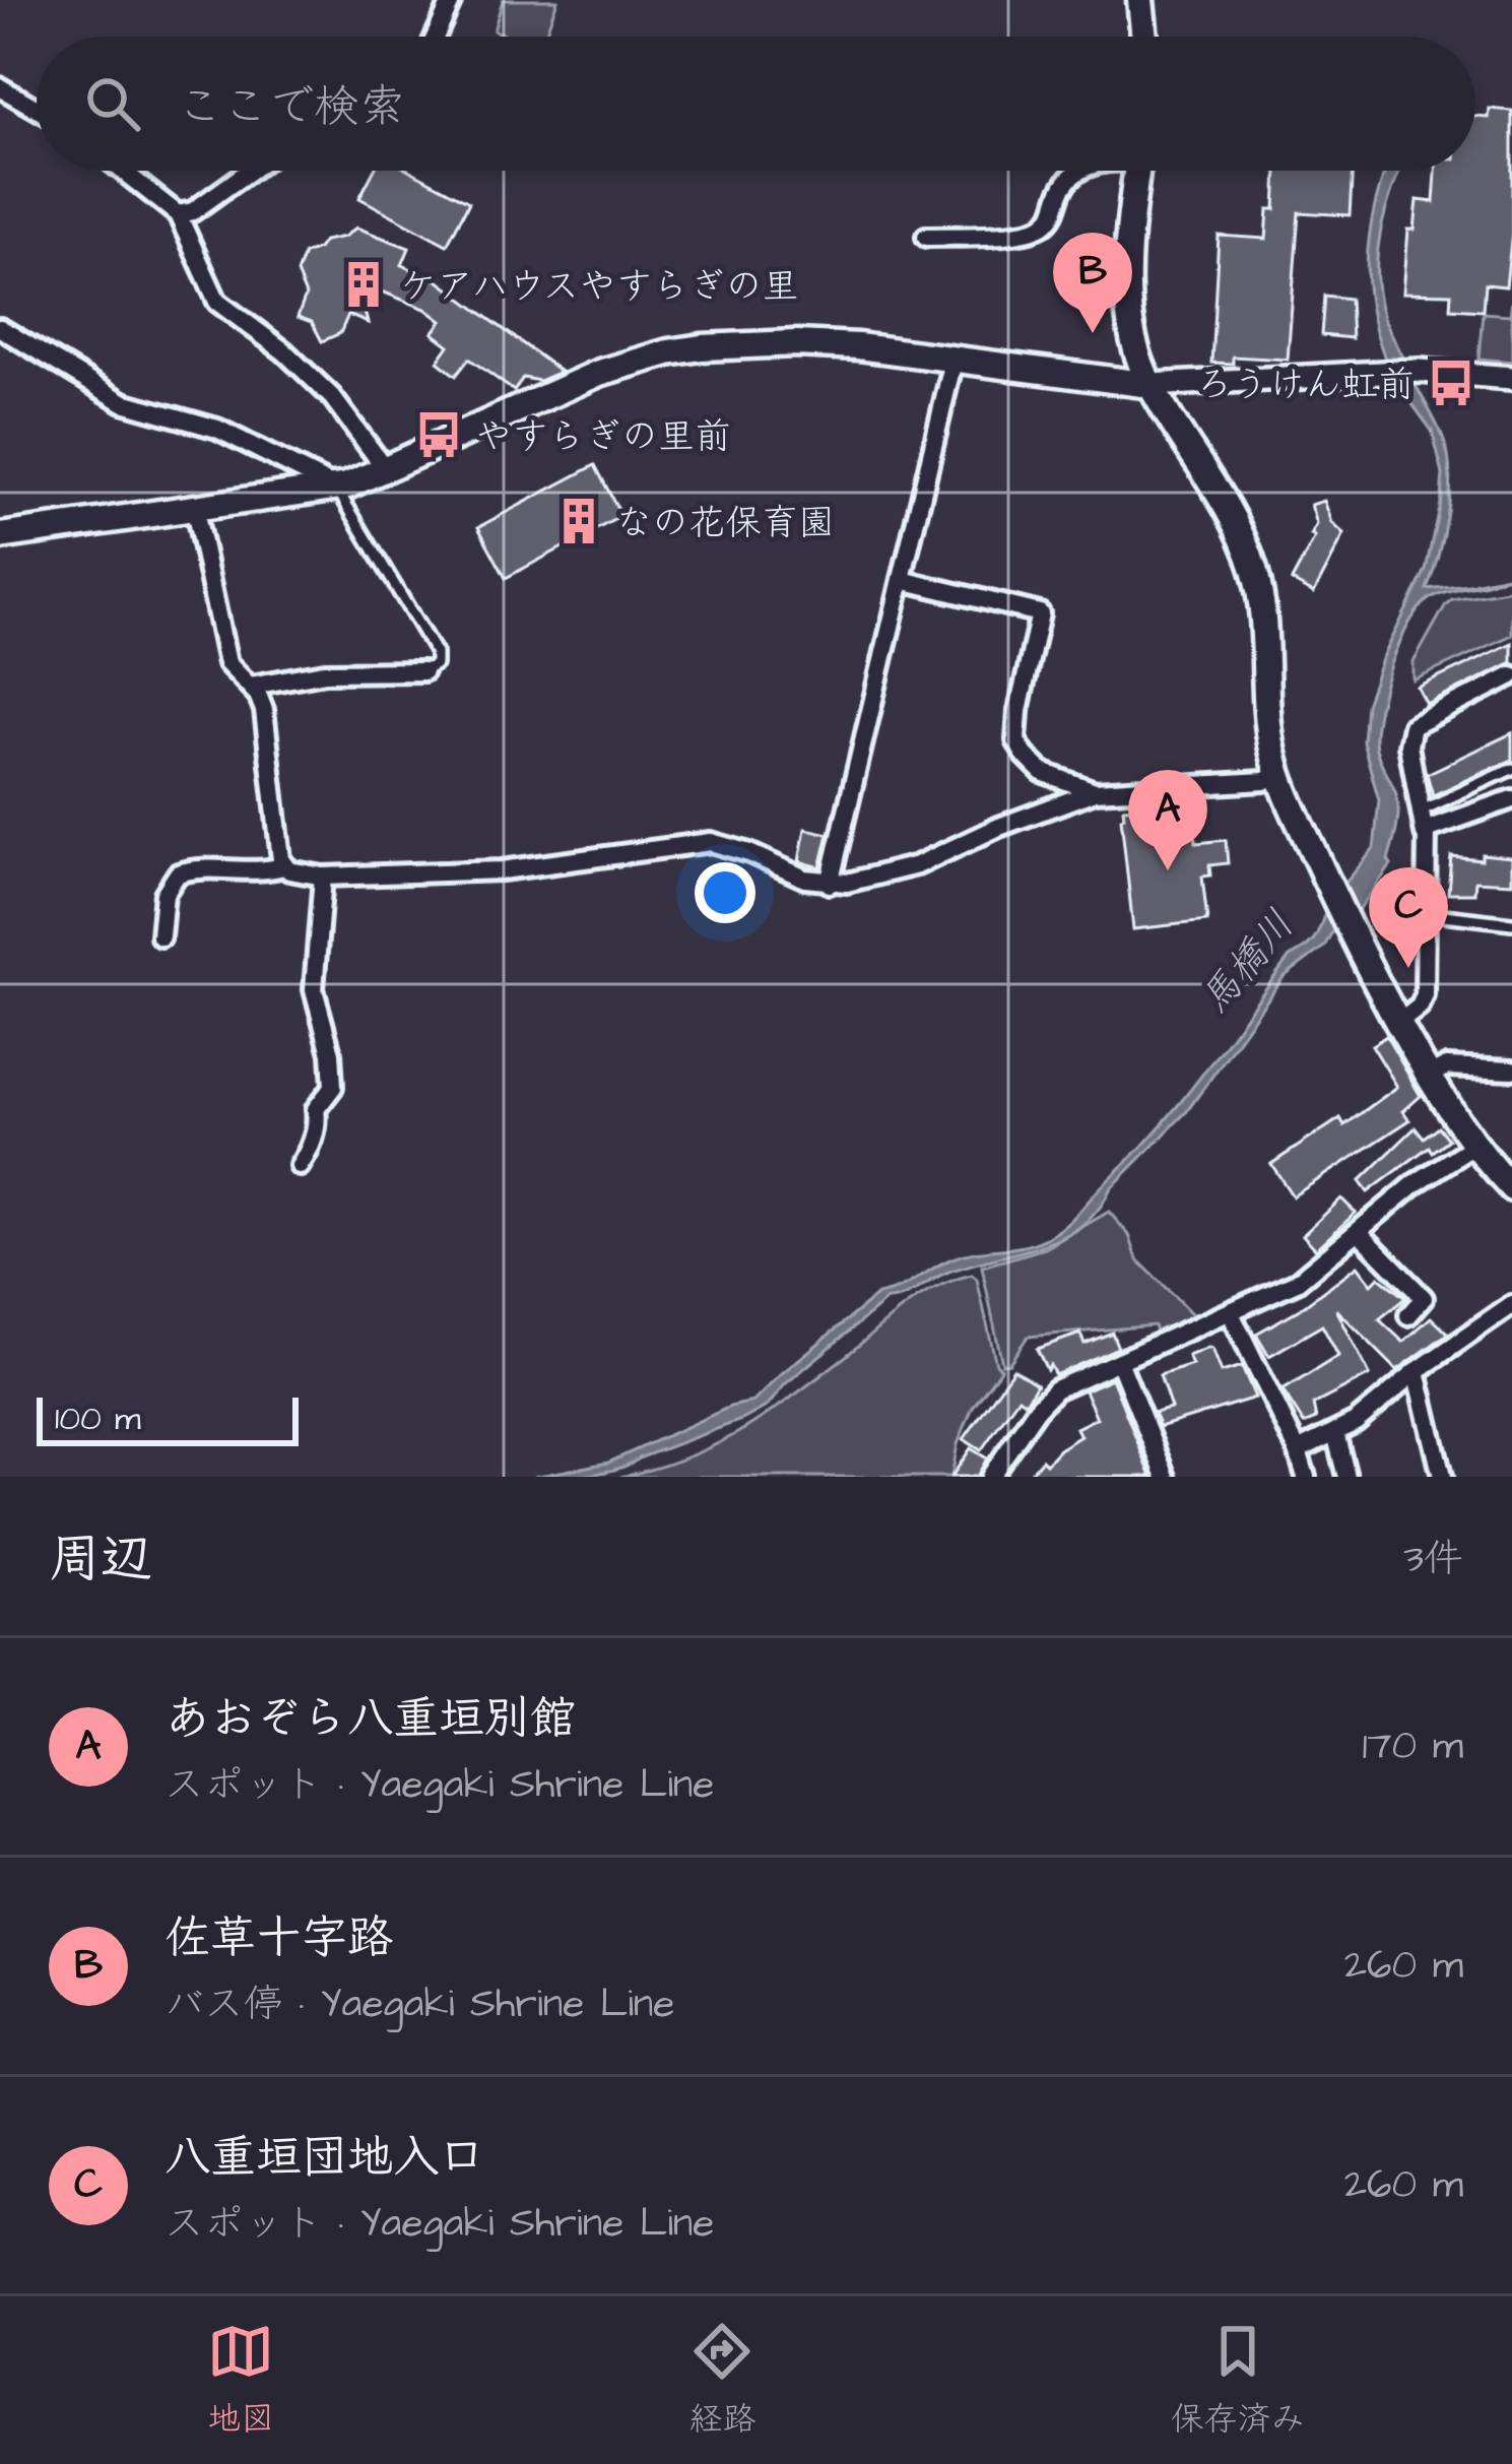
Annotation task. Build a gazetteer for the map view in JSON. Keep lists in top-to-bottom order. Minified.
{"water":["馬橋川"],"places":{"building":["ケアハウスやすらぎの里","なの花保育園"],"bus stop":["ろうけん虹前","やすらぎの里前"]},"scale_bar":"100 m","page":{"search":"ここで検索","pins":["B","A","C"],"scale":"100 m","heading":["周辺","3件"],"list":[{"mark":"A","name":"あおぞら八重垣別館","note":"スポット · Yaegaki Shrine Line","value":"170 m"},{"mark":"B","name":"佐草十字路","note":"バス停 · Yaegaki Shrine Line","value":"260 m"},{"mark":"C","name":"八重垣団地入口","note":"スポット · Yaegaki Shrine Line","value":"260 m"}],"nav":["地図","経路","保存済み"]}}
